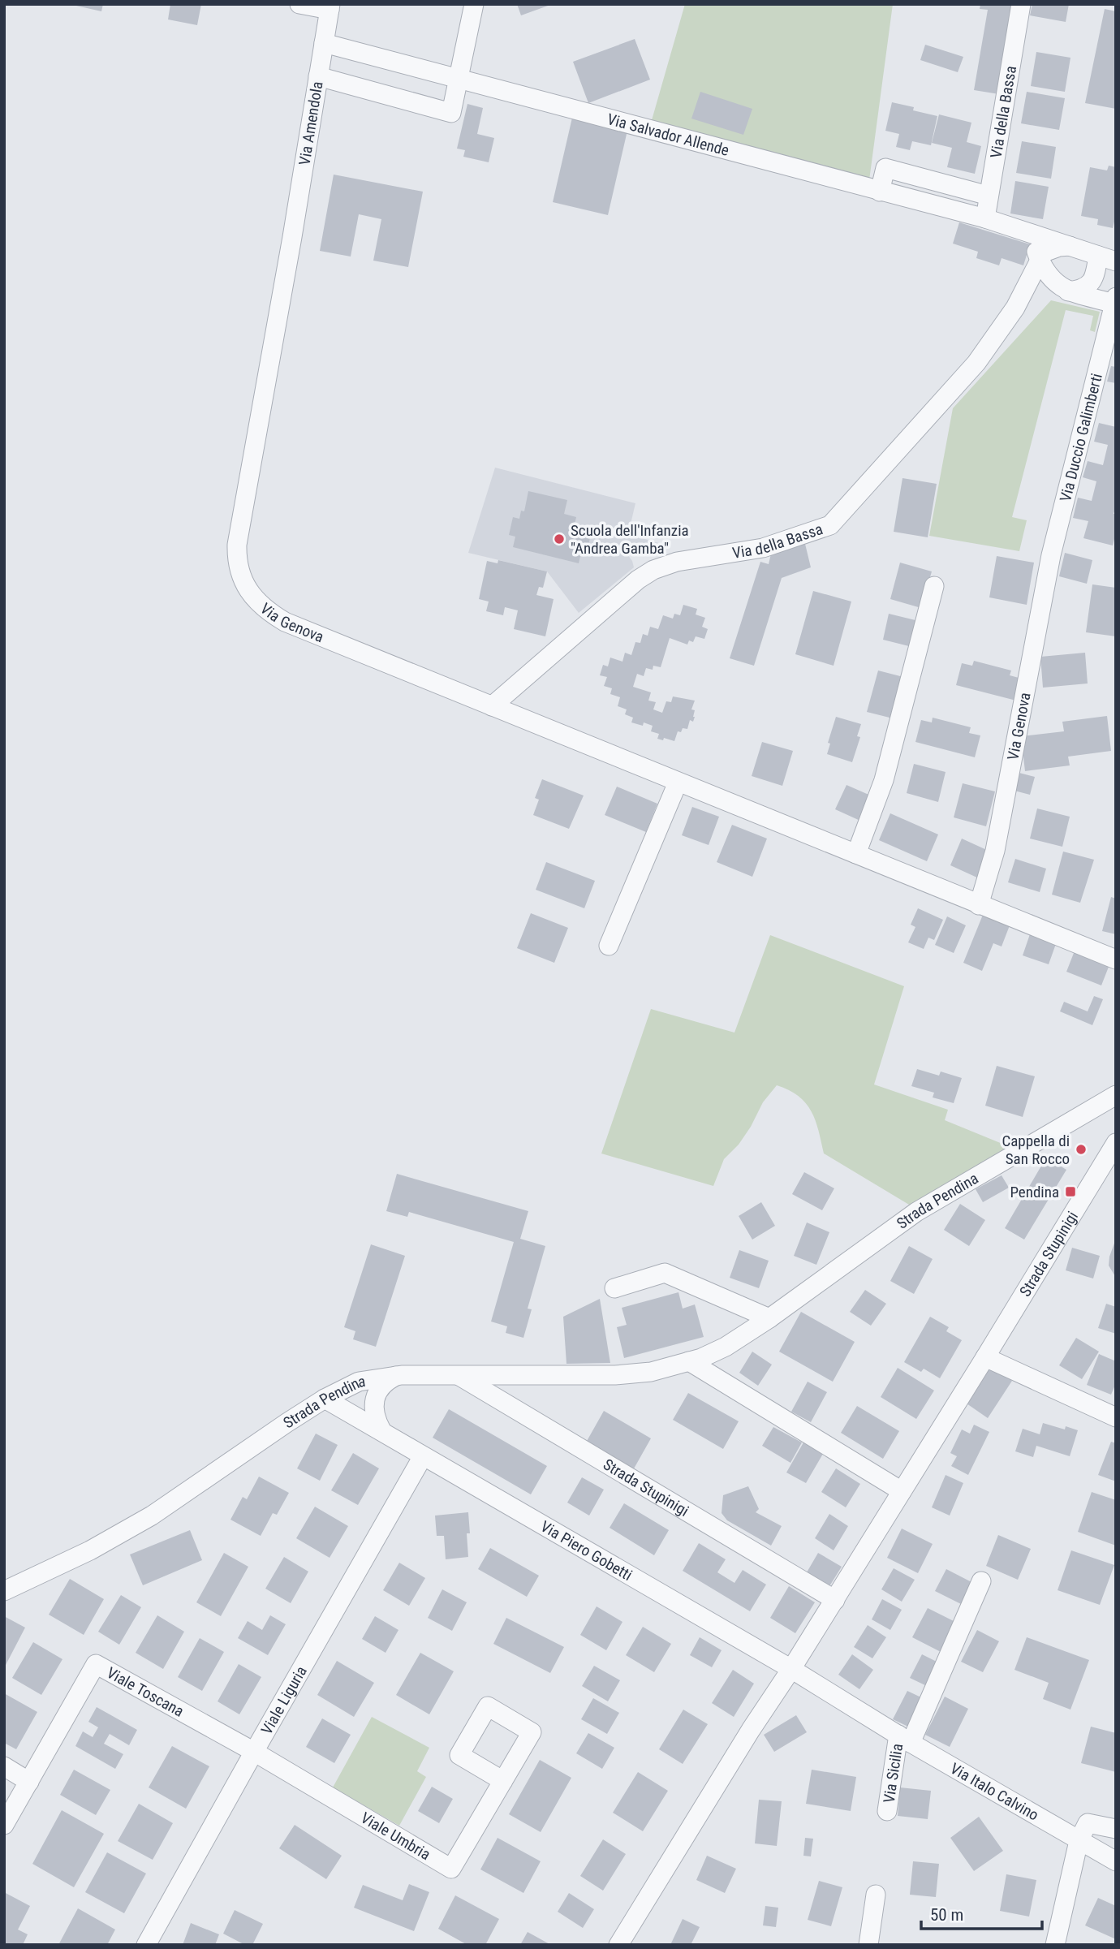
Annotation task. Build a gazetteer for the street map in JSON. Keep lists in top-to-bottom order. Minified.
{"streets":{"street":["Via della Bassa","Via Amendola","Via Salvador Allende","Via Duccio Galimberti","Via Genova","Strada Pendina","Strada Stupinigi","Via Piero Gobetti","Viale Toscana","Viale Liguria","Via Sicilia","Via Italo Calvino","Viale Umbria"]},"crossings":[["Via della Bassa","Via Salvador Allende"],["Via della Bassa","Via Genova"],["Via Amendola","Via Salvador Allende"],["Via Amendola","Via Genova"],["Via Duccio Galimberti","Via Genova"],["Strada Pendina","Strada Stupinigi"],["Strada Pendina","Via Piero Gobetti"],["Strada Stupinigi","Via Piero Gobetti"],["Strada Stupinigi","Via Italo Calvino"],["Via Piero Gobetti","Viale Liguria"],["Via Piero Gobetti","Via Italo Calvino"],["Viale Toscana","Viale Liguria"],["Viale Toscana","Viale Umbria"],["Viale Liguria","Viale Umbria"],["Via Sicilia","Via Italo Calvino"]],"places":{"other":["Scuola dell'Infanzia \"Andrea Gamba\"","Cappella di San Rocco"],"transit":["Pendina"]},"scale_bar":"50 m"}
